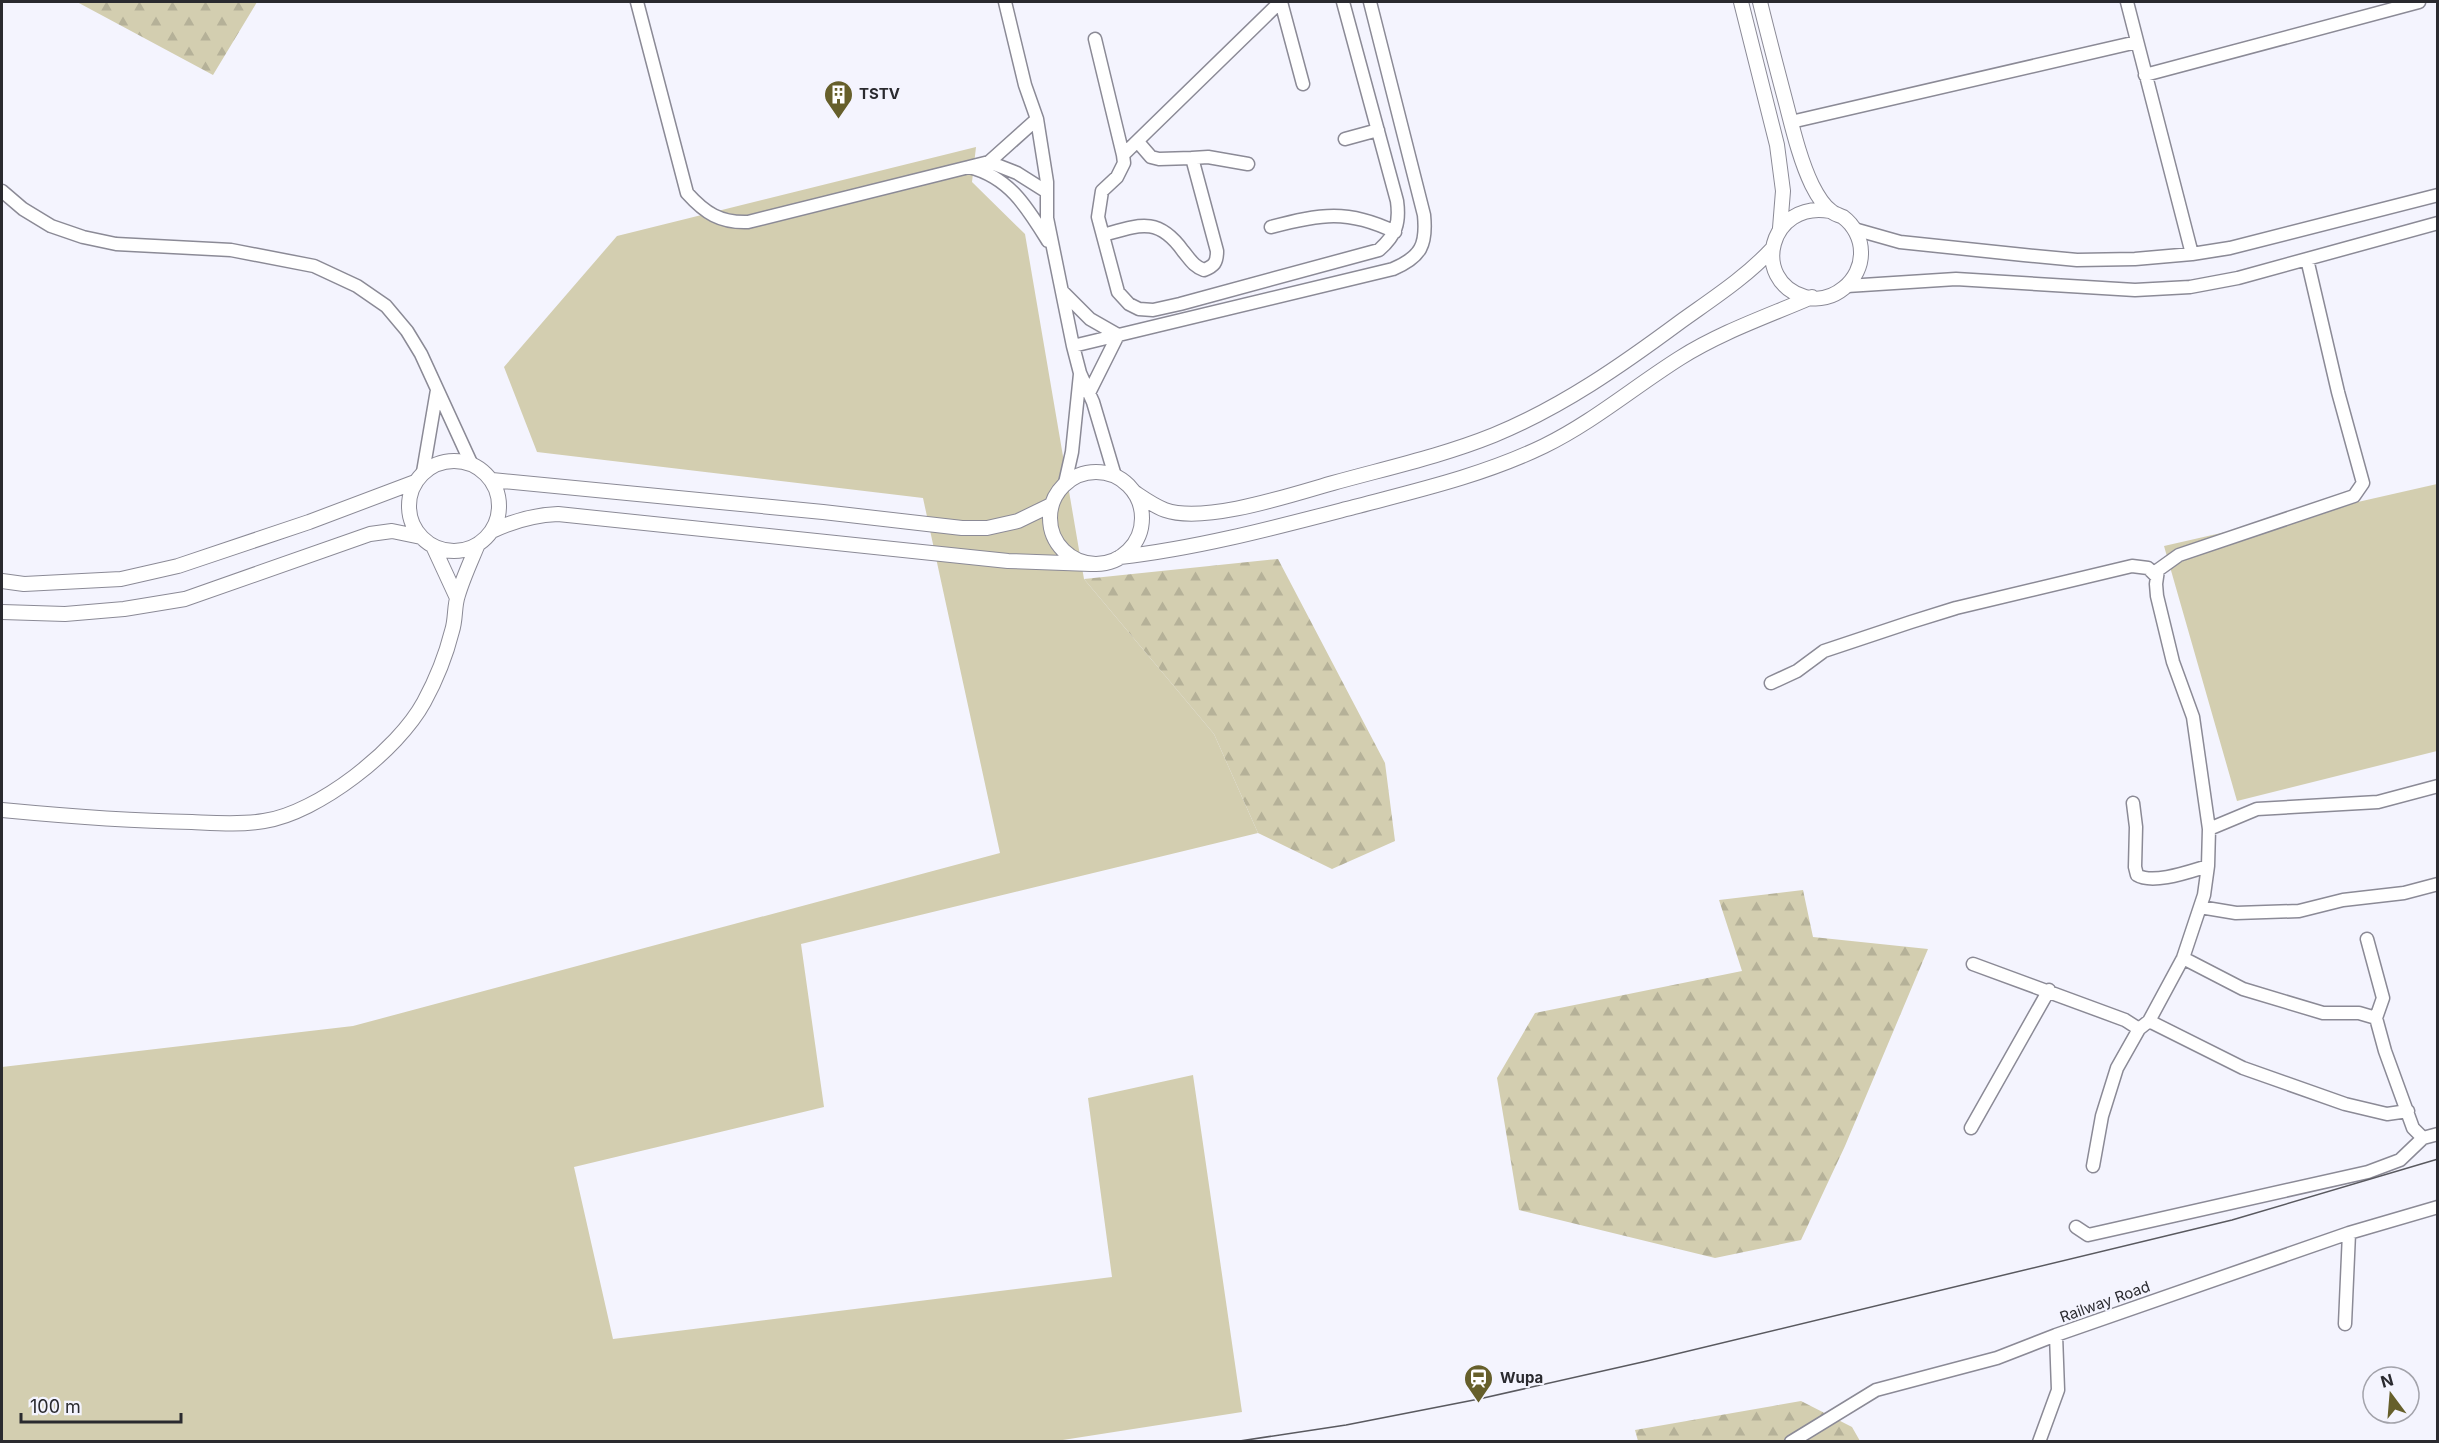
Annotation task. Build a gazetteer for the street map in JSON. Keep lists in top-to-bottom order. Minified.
{"streets":{"street":["Railway Road"]},"places":{"building":["TSTV"],"station":["Wupa"]},"scale_bar":"100 m","north":"top"}
